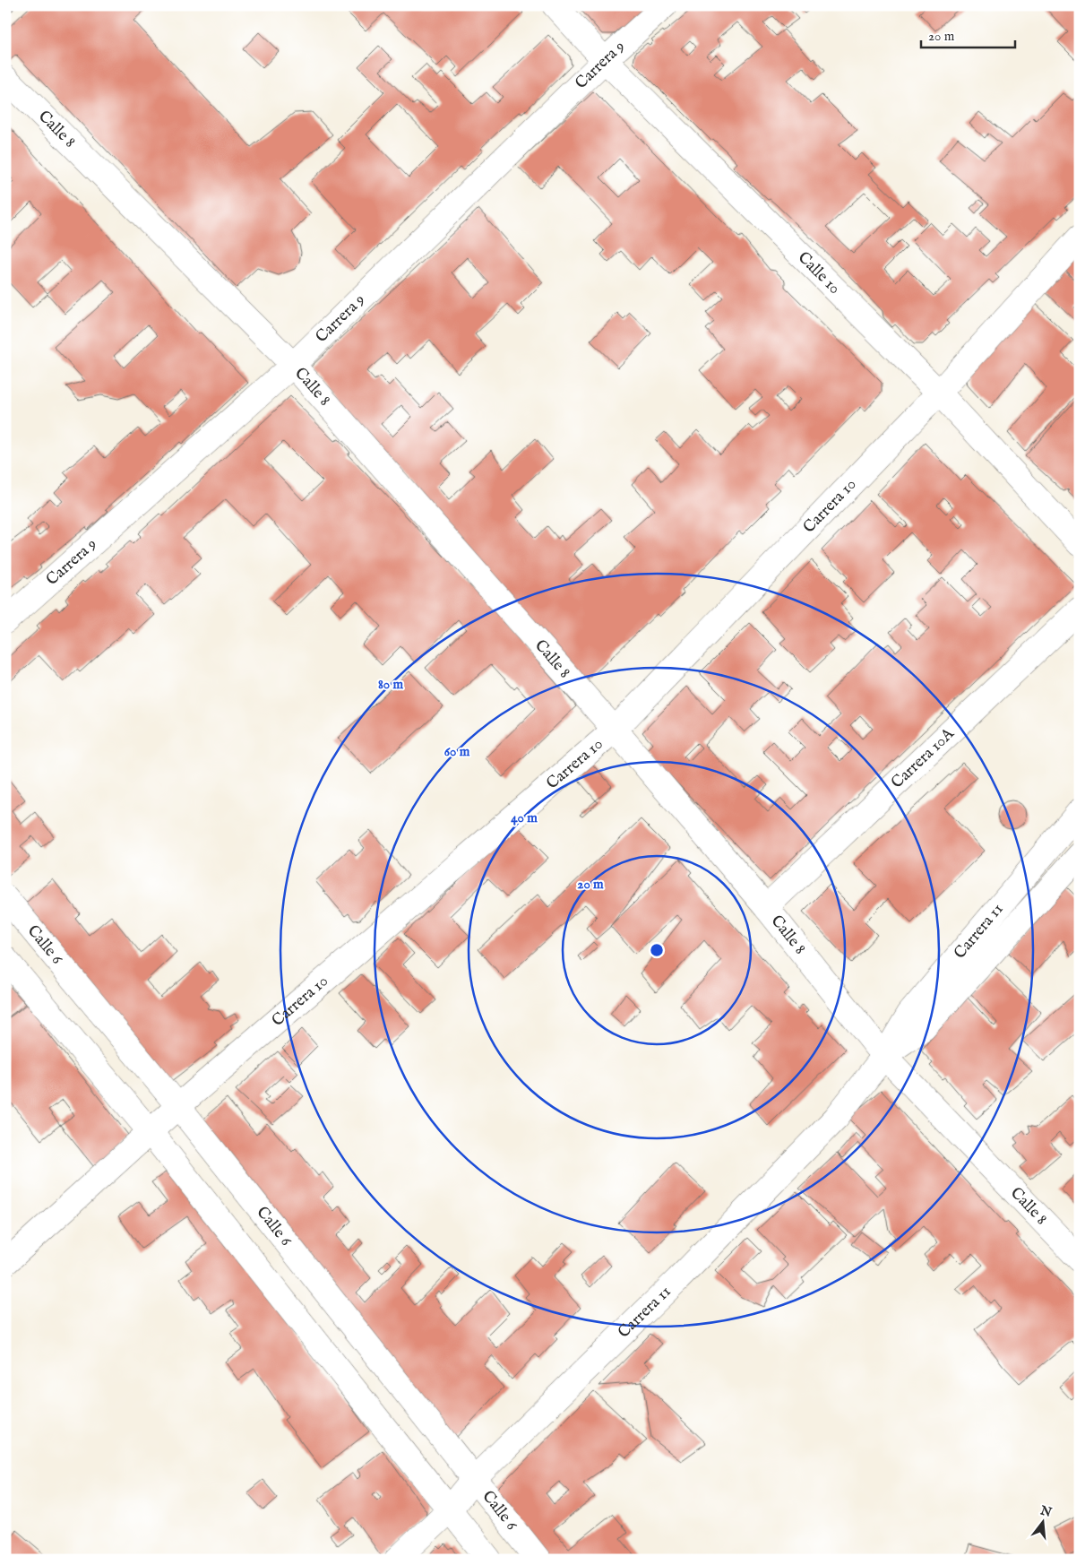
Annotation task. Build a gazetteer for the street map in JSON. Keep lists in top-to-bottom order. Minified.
{"streets":{"street":["Carrera 9","Calle 8","Calle 10","Carrera 10","Carrera 10A","Carrera 11","Calle 6"]},"crossings":[["Carrera 9","Calle 8"],["Carrera 9","Calle 10"],["Calle 8","Carrera 10"],["Calle 8","Carrera 10A"],["Calle 8","Carrera 11"],["Calle 10","Carrera 10"],["Carrera 10","Calle 6"],["Carrera 11","Calle 6"]],"scale_bar":"20 m","north":"top","rings":["80 m","60 m","40 m","20 m"]}
